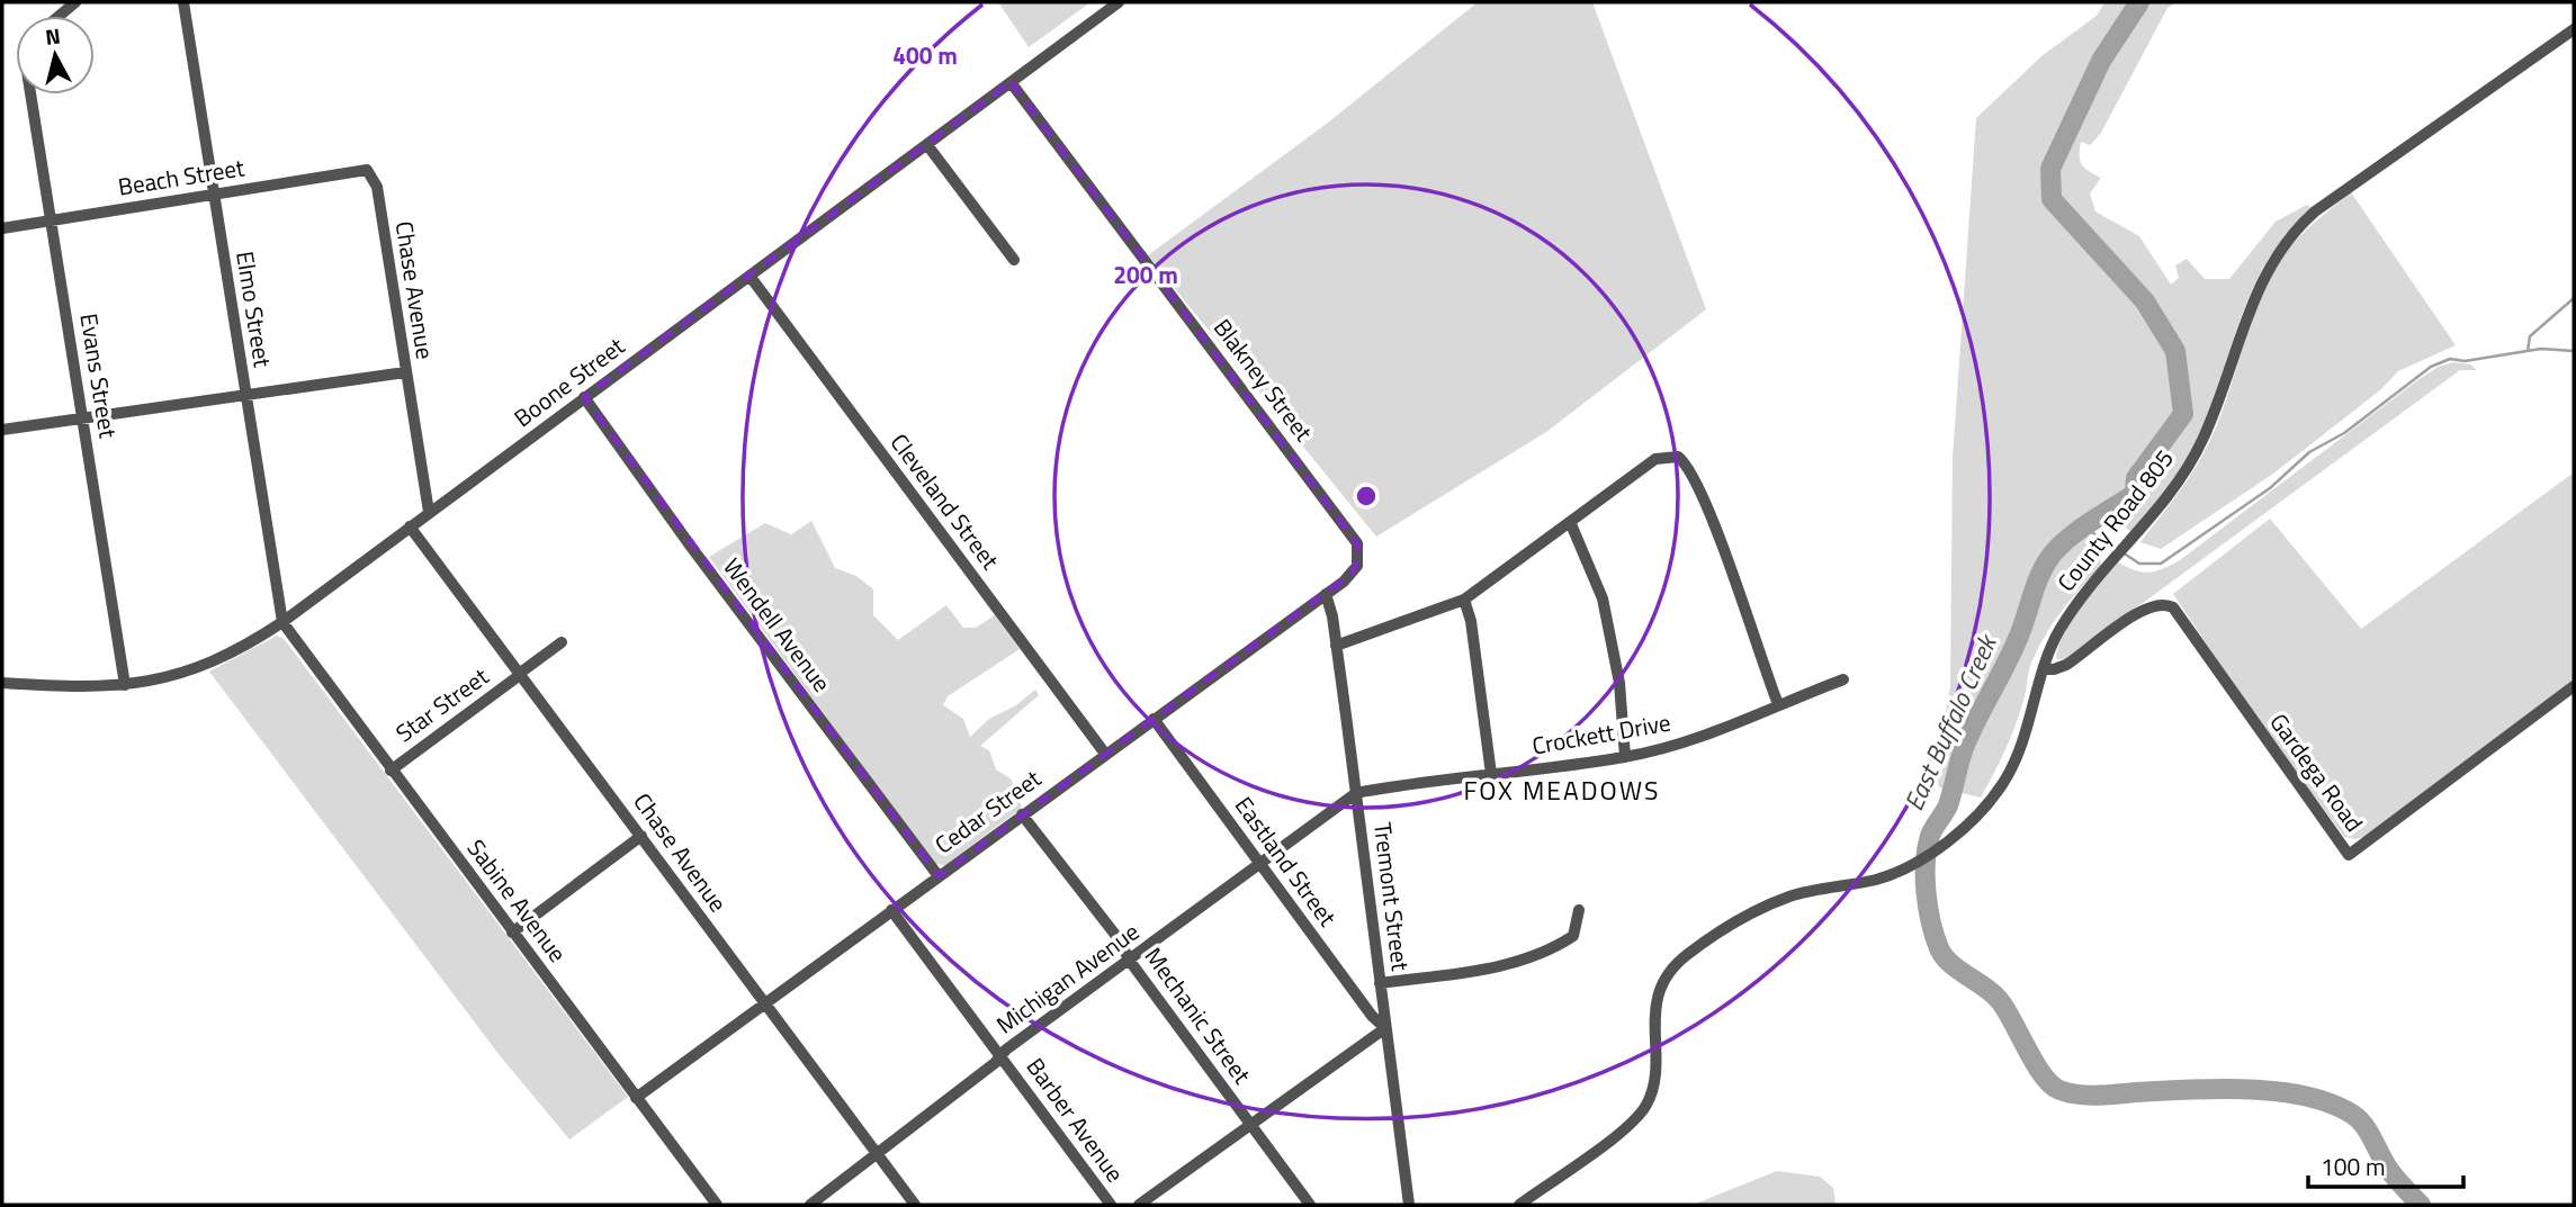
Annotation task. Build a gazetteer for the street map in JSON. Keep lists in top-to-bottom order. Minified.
{"streets":{"street":["Beach Street","Chase Avenue","Elmo Street","Evans Street","Blakney Street","Boone Street","Cleveland Street","County Road 805","Wendell Avenue","Star Street","Crockett Drive","Gardega Road","Cedar Street","Eastland Street","Tremont Street","Sabine Avenue","Michigan Avenue","Mechanic Street","Barber Avenue"]},"crossings":[["Beach Street","Chase Avenue"],["Beach Street","Elmo Street"],["Beach Street","Evans Street"],["Chase Avenue","Boone Street"],["Chase Avenue","Star Street"],["Chase Avenue","Cedar Street"],["Chase Avenue","Michigan Avenue"],["Elmo Street","Boone Street"],["Elmo Street","Sabine Avenue"],["Evans Street","Boone Street"],["Blakney Street","Boone Street"],["Blakney Street","Cedar Street"],["Boone Street","Cleveland Street"],["Boone Street","Wendell Avenue"],["Boone Street","Sabine Avenue"],["Cleveland Street","Cedar Street"],["County Road 805","Gardega Road"],["Wendell Avenue","Cedar Street"],["Star Street","Sabine Avenue"],["Crockett Drive","Tremont Street"],["Crockett Drive","Michigan Avenue"],["Cedar Street","Eastland Street"],["Cedar Street","Tremont Street"],["Cedar Street","Sabine Avenue"],["Cedar Street","Mechanic Street"],["Cedar Street","Barber Avenue"],["Eastland Street","Tremont Street"],["Eastland Street","Michigan Avenue"],["Tremont Street","Michigan Avenue"],["Michigan Avenue","Mechanic Street"],["Michigan Avenue","Barber Avenue"]],"districts":["FOX MEADOWS"],"water":["East Buffalo Creek"],"scale_bar":"100 m","north":"top","rings":["400 m","200 m"]}
